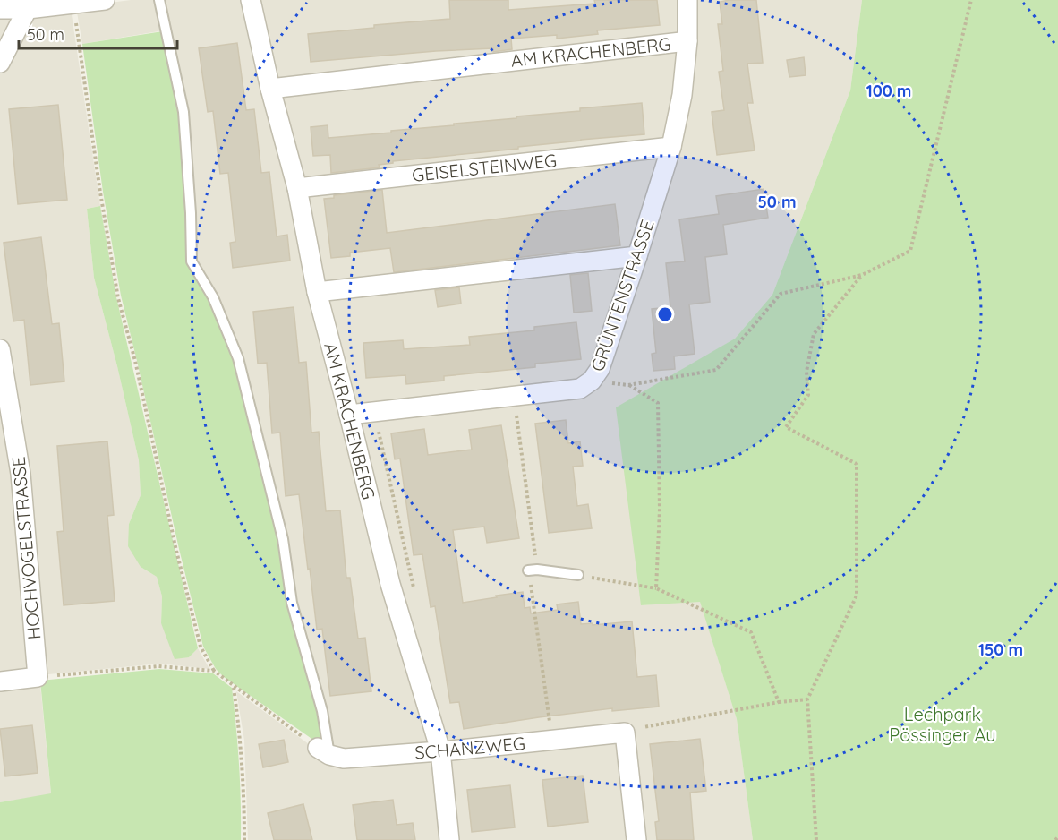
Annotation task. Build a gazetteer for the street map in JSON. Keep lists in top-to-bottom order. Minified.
{"streets":{"street":["AM KRACHENBERG","GEISELSTEINWEG","GRÜNTENSTRASSE","HOCHVOGELSTRASSE","SCHANZWEG"]},"crossings":[["AM KRACHENBERG","GEISELSTEINWEG"],["AM KRACHENBERG","GRÜNTENSTRASSE"],["AM KRACHENBERG","SCHANZWEG"],["GEISELSTEINWEG","GRÜNTENSTRASSE"]],"parks":["Lechpark Pössinger Au"],"scale_bar":"50 m","rings":["100 m","50 m","150 m"]}
